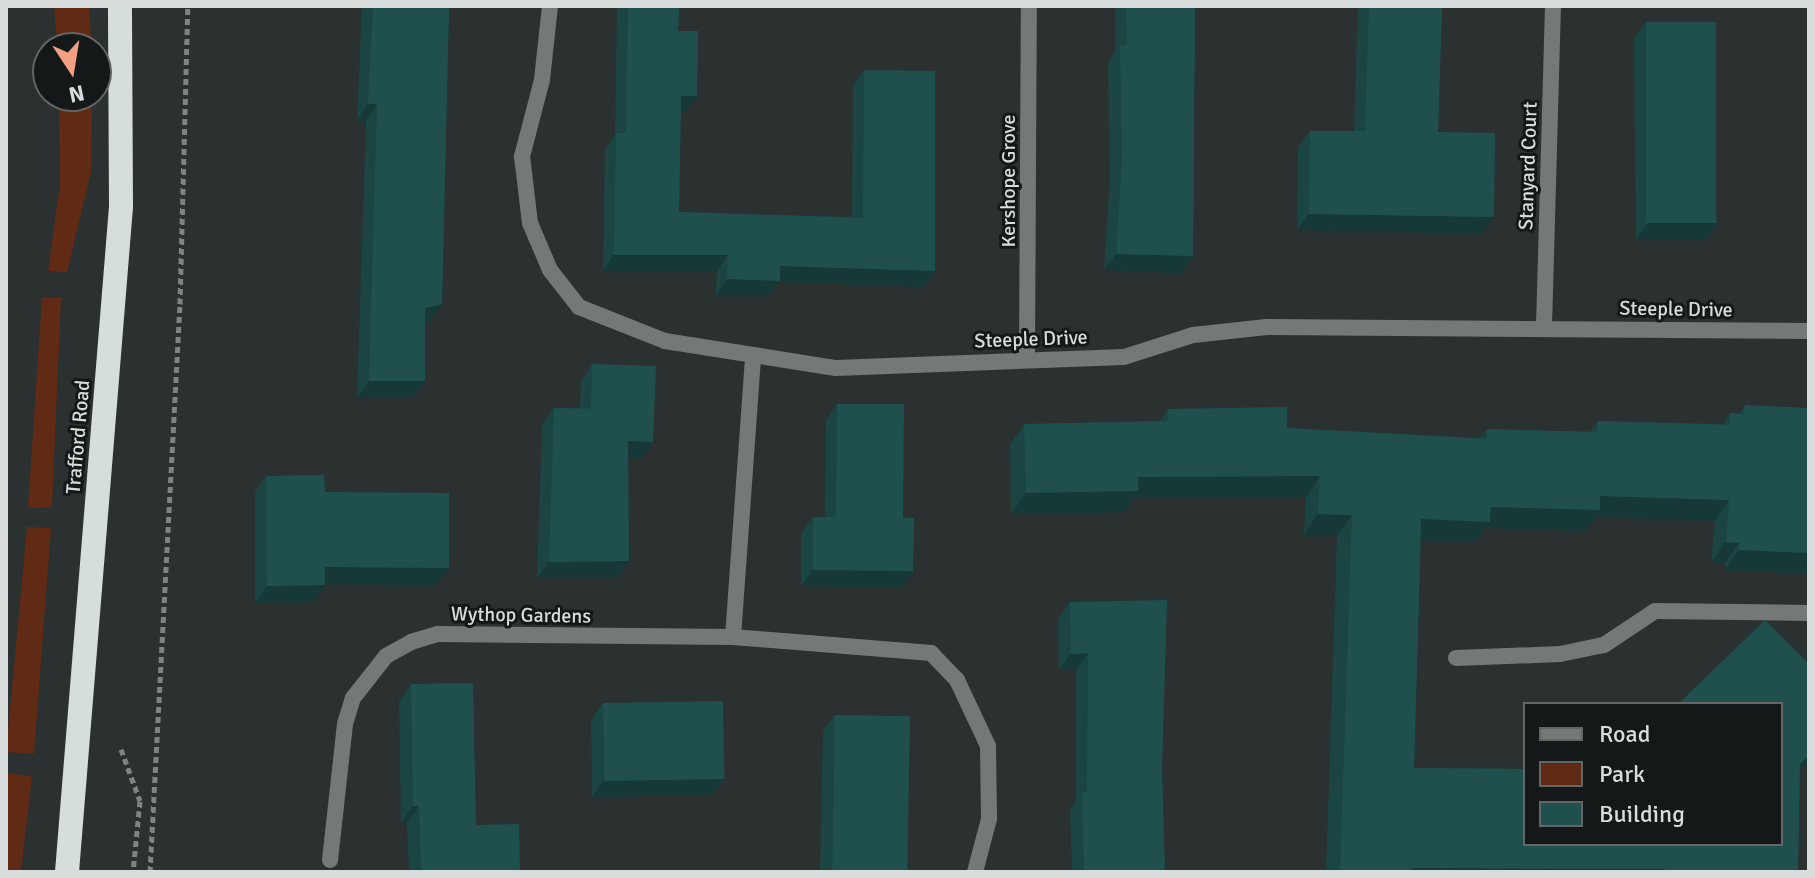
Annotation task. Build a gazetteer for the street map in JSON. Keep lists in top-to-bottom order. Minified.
{"streets":{"highway":["Trafford Road"],"street":["Stanyard Court","Kershope Grove","Steeple Drive","Wythop Gardens"]},"crossings":[["Stanyard Court","Steeple Drive"],["Kershope Grove","Steeple Drive"]],"legend":["Road","Park","Building"],"north":"bottom"}
